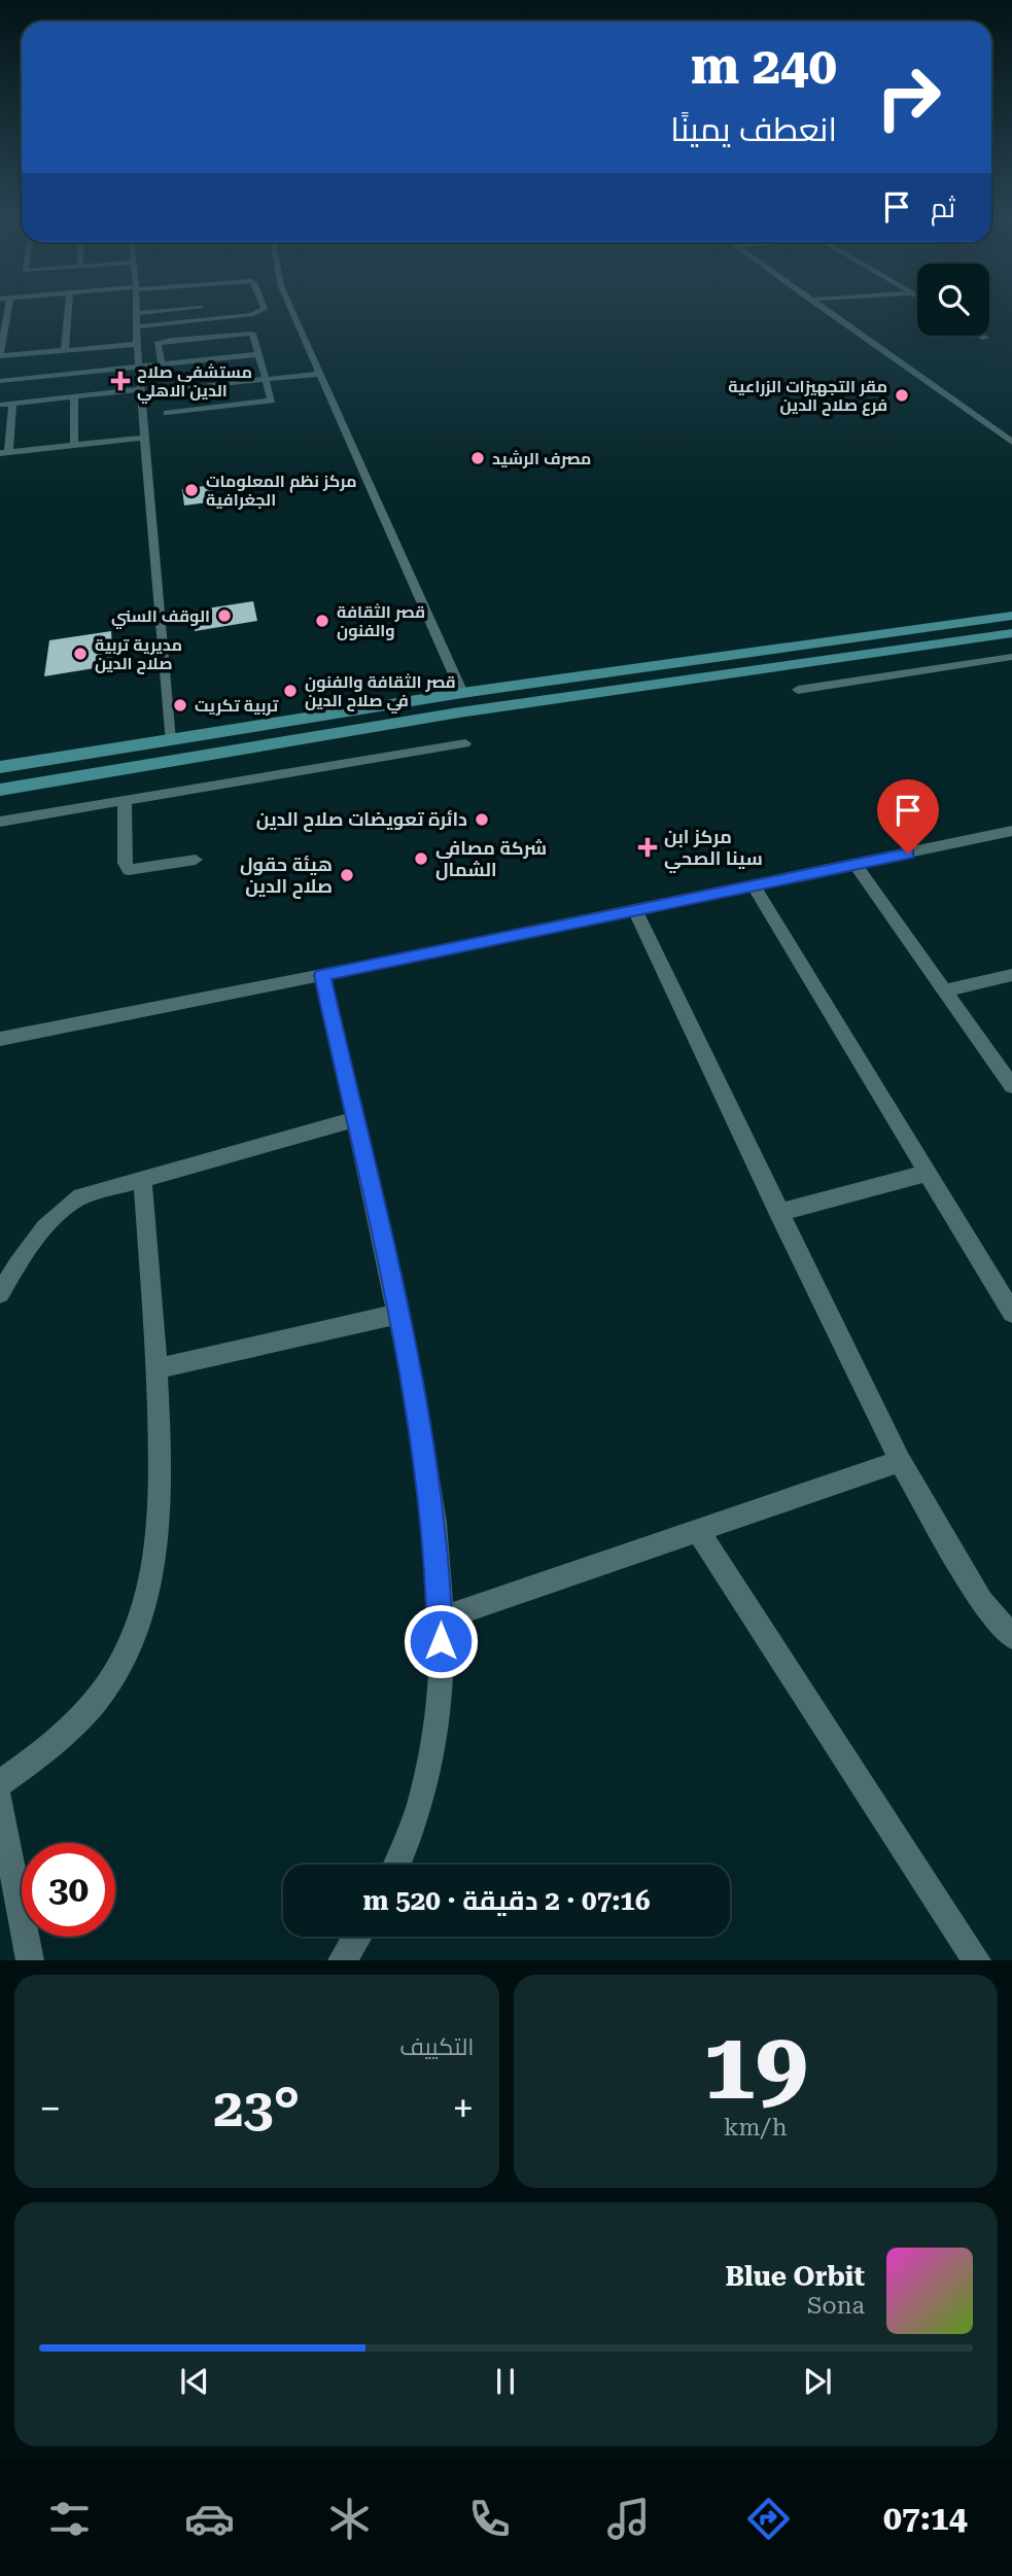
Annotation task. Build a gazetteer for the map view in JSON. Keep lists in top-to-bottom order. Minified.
{"places":{"health":["مستشفى صلاح الدين الاهلي","مركز ابن سينا الصحي"],"other":["مقر التجهيزات الزراعية فرع صلاح الدين","مصرف الرشيد","مركز نظم المعلومات الجغرافية","الوقف السني","قصر الثقافة والفنون","مديرية تربية صلاح الدين","قصر الثقافة والفنون في صلاح الدين","تربية تكريت","دائرة تعويضات صلاح الدين","شركة مصافي الشمال","هيئة حقول صلاح الدين"]},"page":{"turn":["240 m","انعطف يمينًا"],"then":"ثم","limit":"30","trip":"07:16 · 2 دقيقة · 520 m","tile":[["19","km/h"],"التكييف"],"heat":["−","23°","+"],"song":["Blue Orbit","Sona"],"tabs":"07:14"}}
